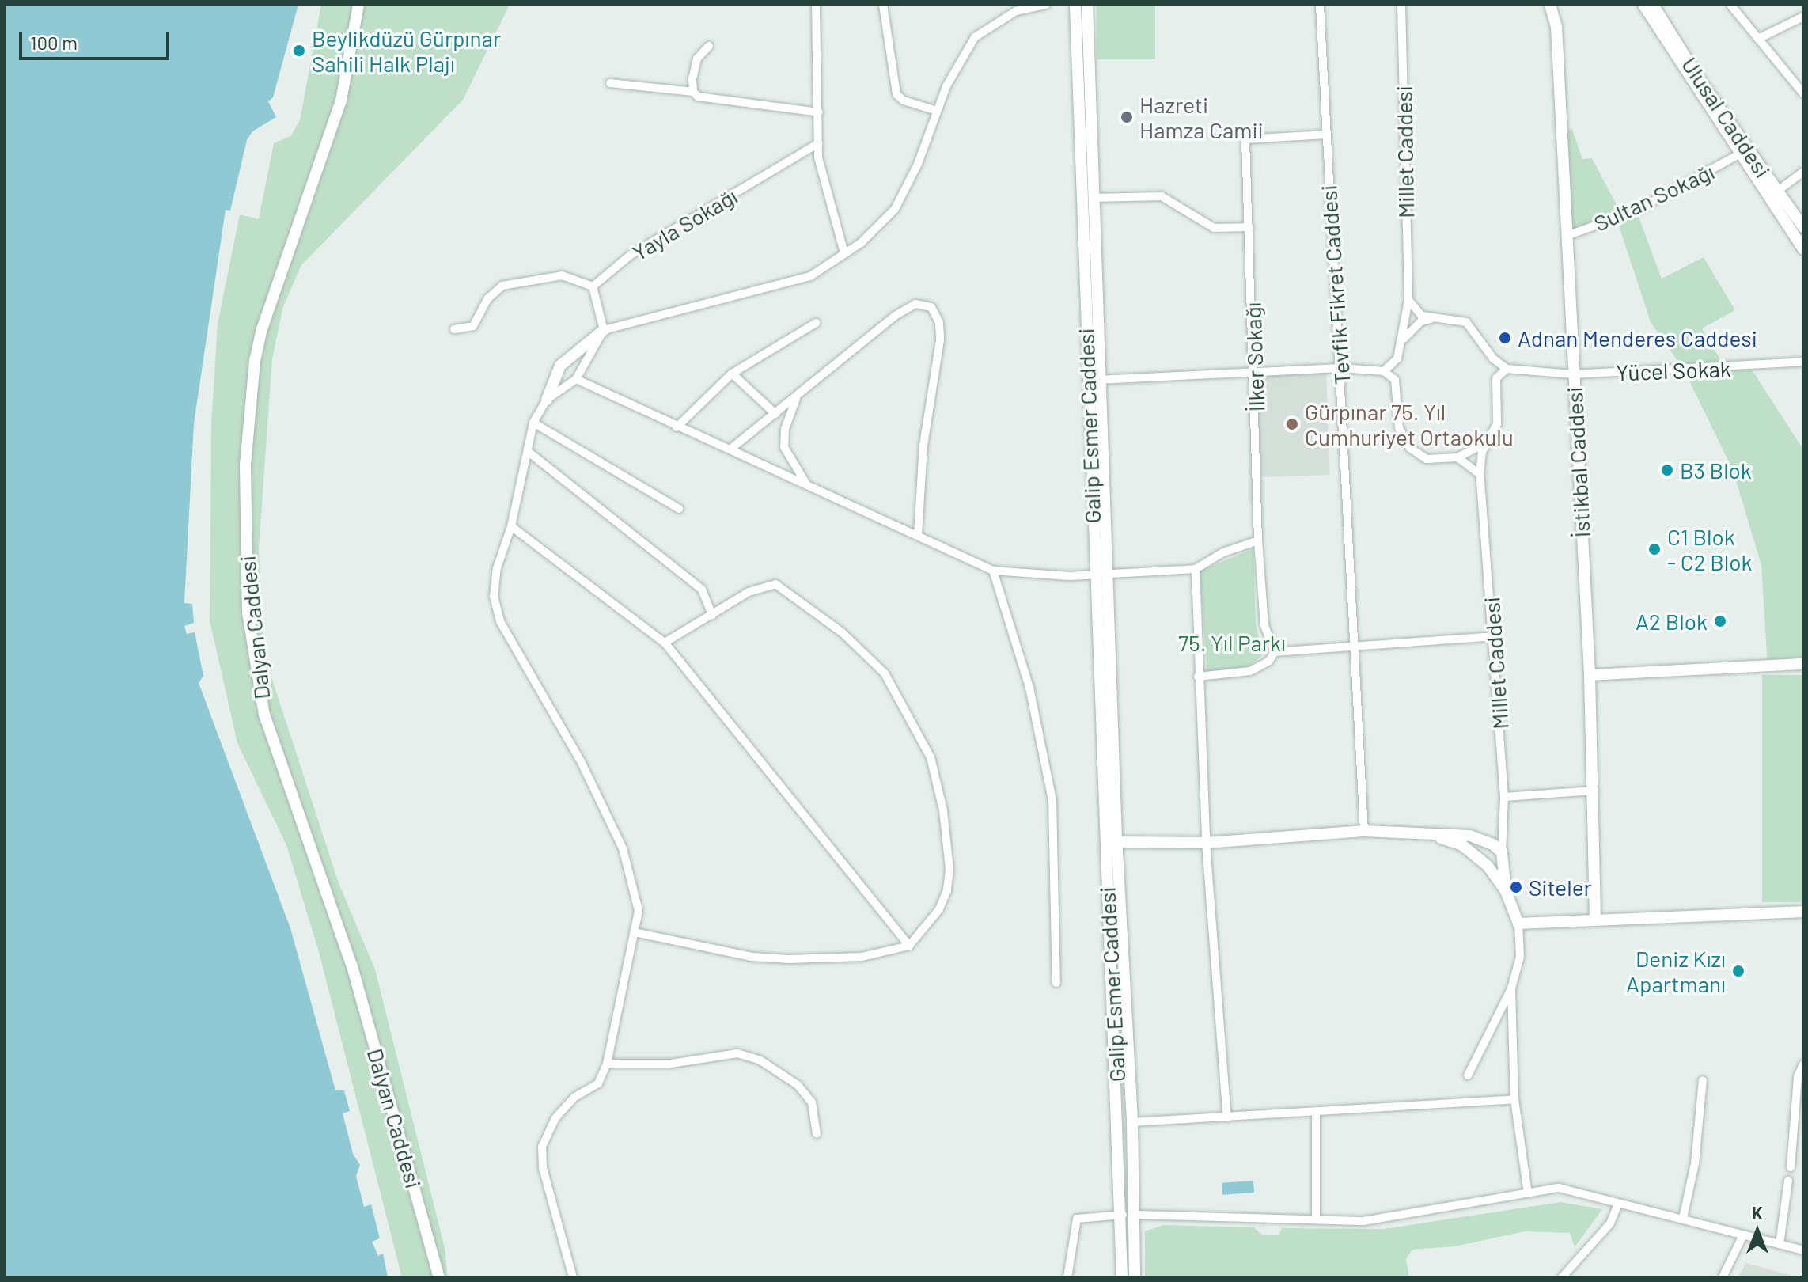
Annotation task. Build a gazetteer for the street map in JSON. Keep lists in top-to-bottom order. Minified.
{"streets":{"street":["Ulusal Caddesi","Millet Caddesi","Sultan Sokağı","Yayla Sokağı","Tevfik Fikret Caddesi","İlker Sokağı","Yücel Sokak","Galip Esmer Caddesi","İstikbal Caddesi","Dalyan Caddesi"]},"crossings":[["Ulusal Caddesi","Sultan Sokağı"],["Sultan Sokağı","İstikbal Caddesi"],["Tevfik Fikret Caddesi","İlker Sokağı"],["Yücel Sokak","İstikbal Caddesi"]],"parks":["75. Yıl Parkı"],"places":["Beylikdüzü Gürpınar Sahili Halk Plajı","Hazreti Hamza Camii","Adnan Menderes Caddesi","Gürpınar 75. Yıl Cumhuriyet Ortaokulu","B3 Blok","C1 Blok - C2 Blok","A2 Blok","Siteler","Deniz Kızı Apartmanı"],"scale_bar":"100 m","north":"top"}
